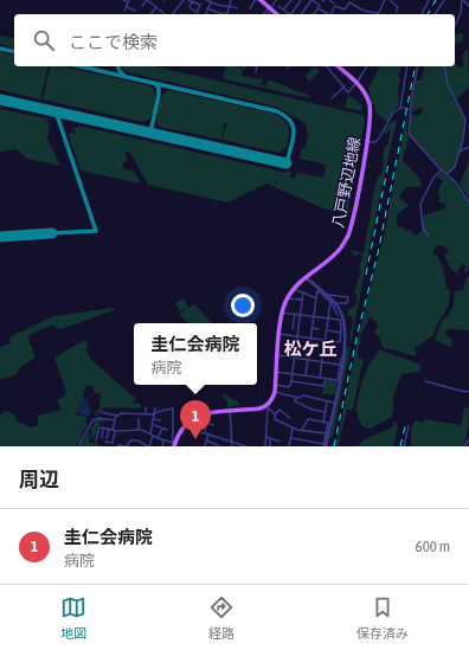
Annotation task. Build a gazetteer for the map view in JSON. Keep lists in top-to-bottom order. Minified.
{"streets":{"main road":["八戸野辺地線"]},"districts":["松ケ丘"],"page":{"search":"ここで検索","popup":["圭仁会病院","病院"],"pins":"1","heading":"周辺","list":[{"mark":"1","name":"圭仁会病院","note":"病院","value":"600 m"}],"nav":["地図","経路","保存済み"]}}
